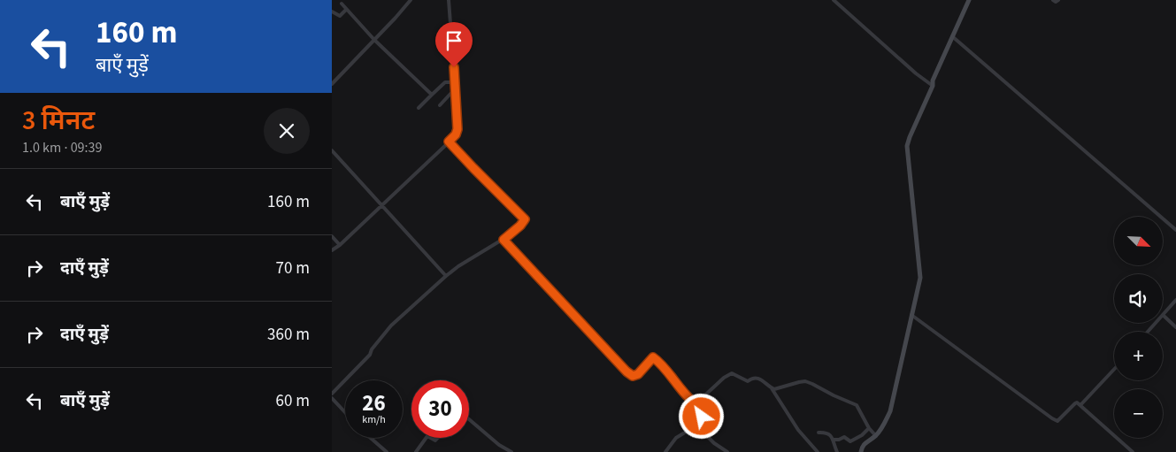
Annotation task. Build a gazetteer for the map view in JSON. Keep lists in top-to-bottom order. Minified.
{"north":"bottom right","page":{"turn":["160 m","बाएँ मुड़ें"],"heading":["3 मिनट","1.0 km · 09:39"],"list":[{"name":"बाएँ मुड़ें","value":"160 m"},{"name":"दाएँ मुड़ें","value":"70 m"},{"name":"दाएँ मुड़ें","value":"360 m"},{"name":"बाएँ मुड़ें","value":"60 m"}],"map_buttons":["+","−"],"speed":"26 km/h","limit":"30"}}
